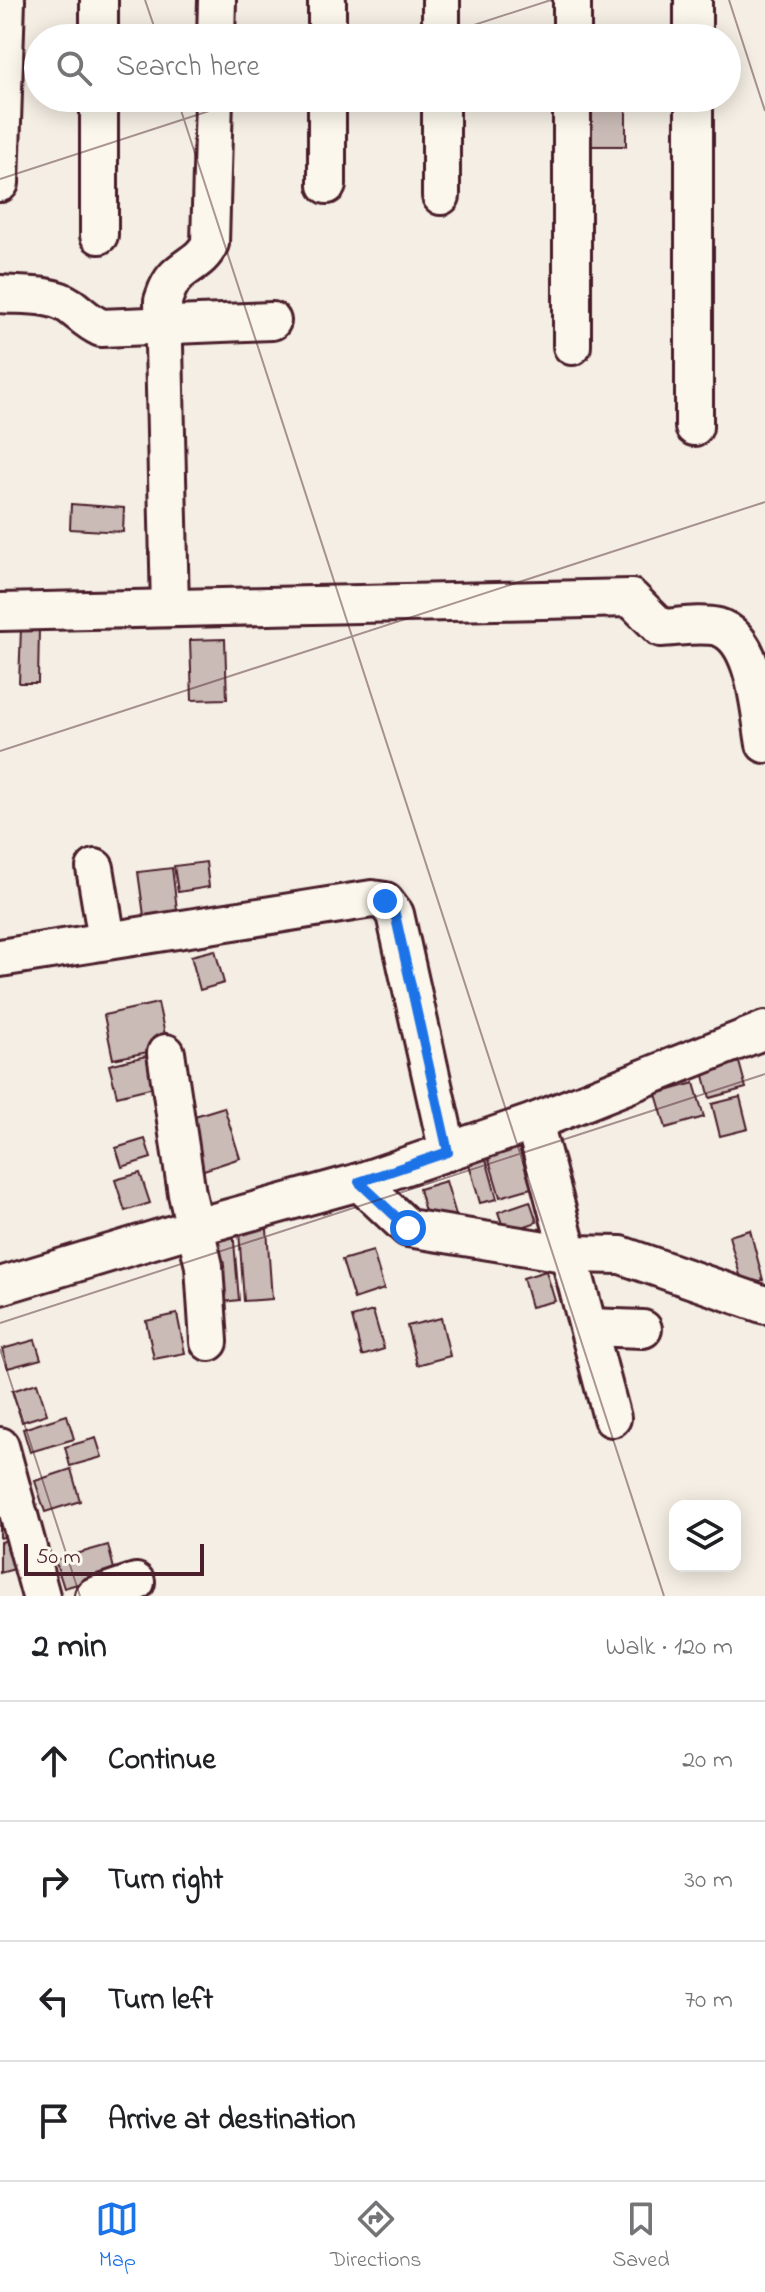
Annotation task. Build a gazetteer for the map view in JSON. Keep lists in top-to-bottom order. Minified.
{"scale_bar":"50 m","page":{"search":"Search here","scale":"50 m","heading":["2 min","Walk · 120 m"],"list":[["Continue","20 m"],["Turn right","30 m"],["Turn left","70 m"],"Arrive at destination"],"nav":["Map","Directions","Saved"]}}
